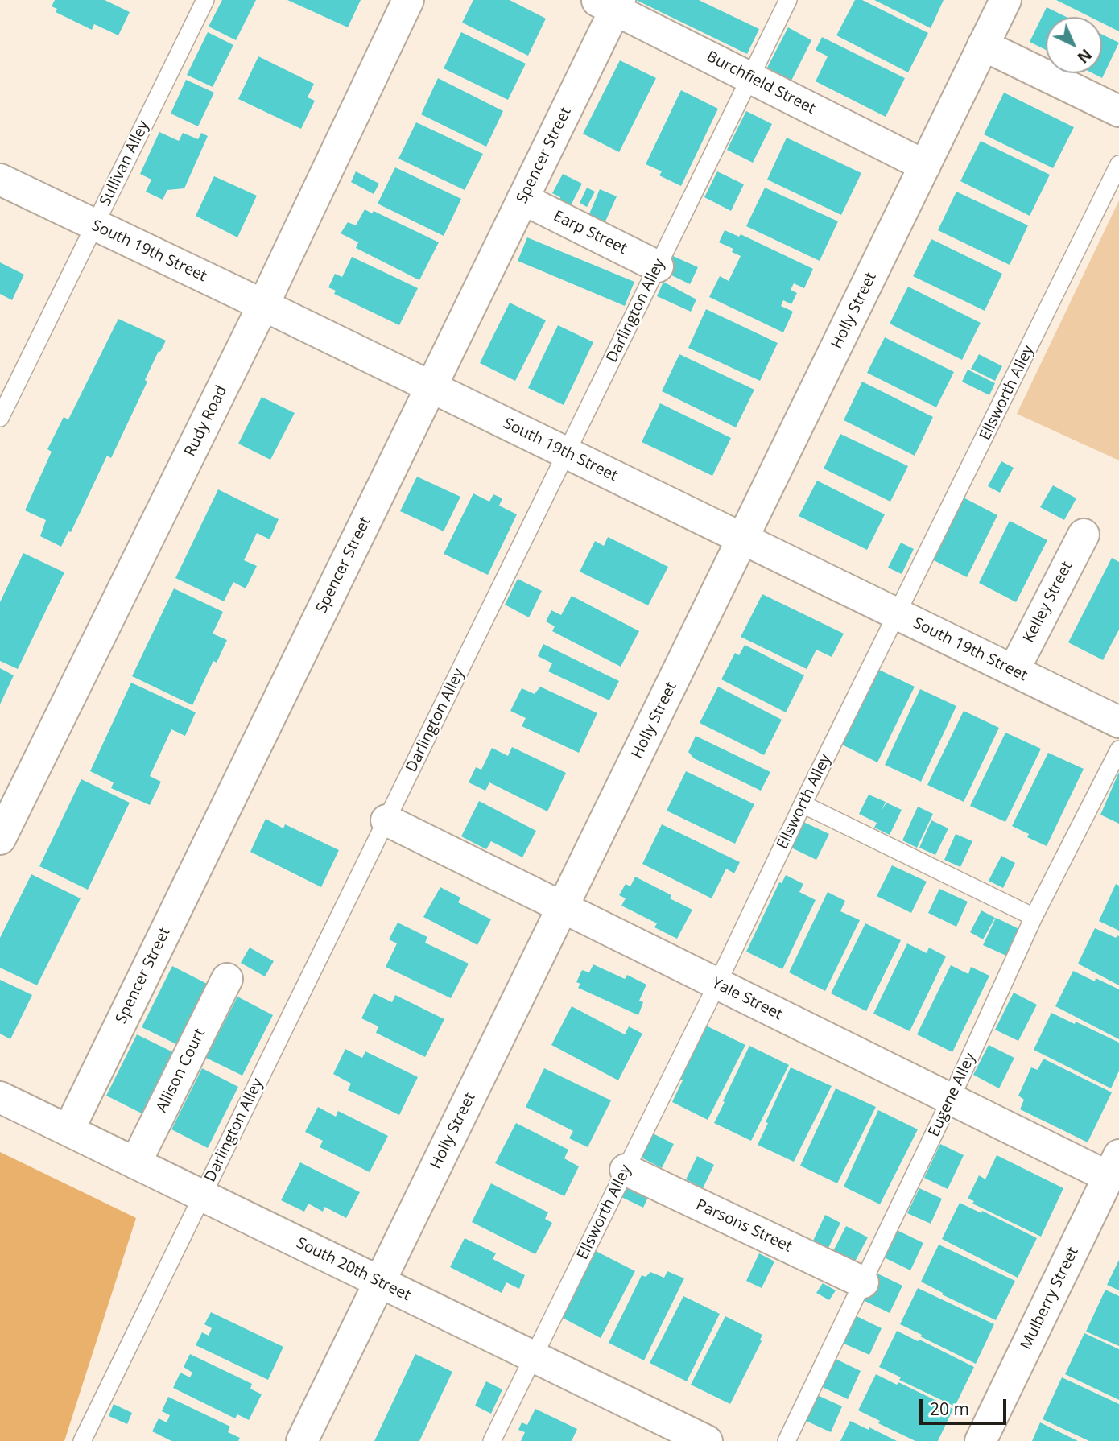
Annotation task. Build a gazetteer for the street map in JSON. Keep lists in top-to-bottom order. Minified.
{"streets":{"street":["Burchfield Street","Spencer Street","Earp Street","South 19th Street","Holly Street","Rudy Road","Kelley Street","Yale Street","Allison Court","Parsons Street","South 20th Street","Mulberry Street"],"lane":["Sullivan Alley","Darlington Alley","Ellsworth Alley","Eugene Alley"]},"crossings":[["Burchfield Street","Spencer Street"],["Burchfield Street","Darlington Alley"],["Burchfield Street","Holly Street"],["Spencer Street","Earp Street"],["Spencer Street","South 19th Street"],["Spencer Street","South 20th Street"],["Sullivan Alley","South 19th Street"],["Earp Street","Darlington Alley"],["South 19th Street","Darlington Alley"],["South 19th Street","Holly Street"],["South 19th Street","Ellsworth Alley"],["South 19th Street","Rudy Road"],["South 19th Street","Kelley Street"],["Darlington Alley","Yale Street"],["Darlington Alley","South 20th Street"],["Holly Street","Yale Street"],["Holly Street","South 20th Street"],["Ellsworth Alley","Yale Street"],["Ellsworth Alley","Parsons Street"],["Ellsworth Alley","South 20th Street"],["Yale Street","Eugene Alley"],["Yale Street","Mulberry Street"],["Allison Court","South 20th Street"],["Eugene Alley","Parsons Street"]],"scale_bar":"20 m","north":"bottom right"}
